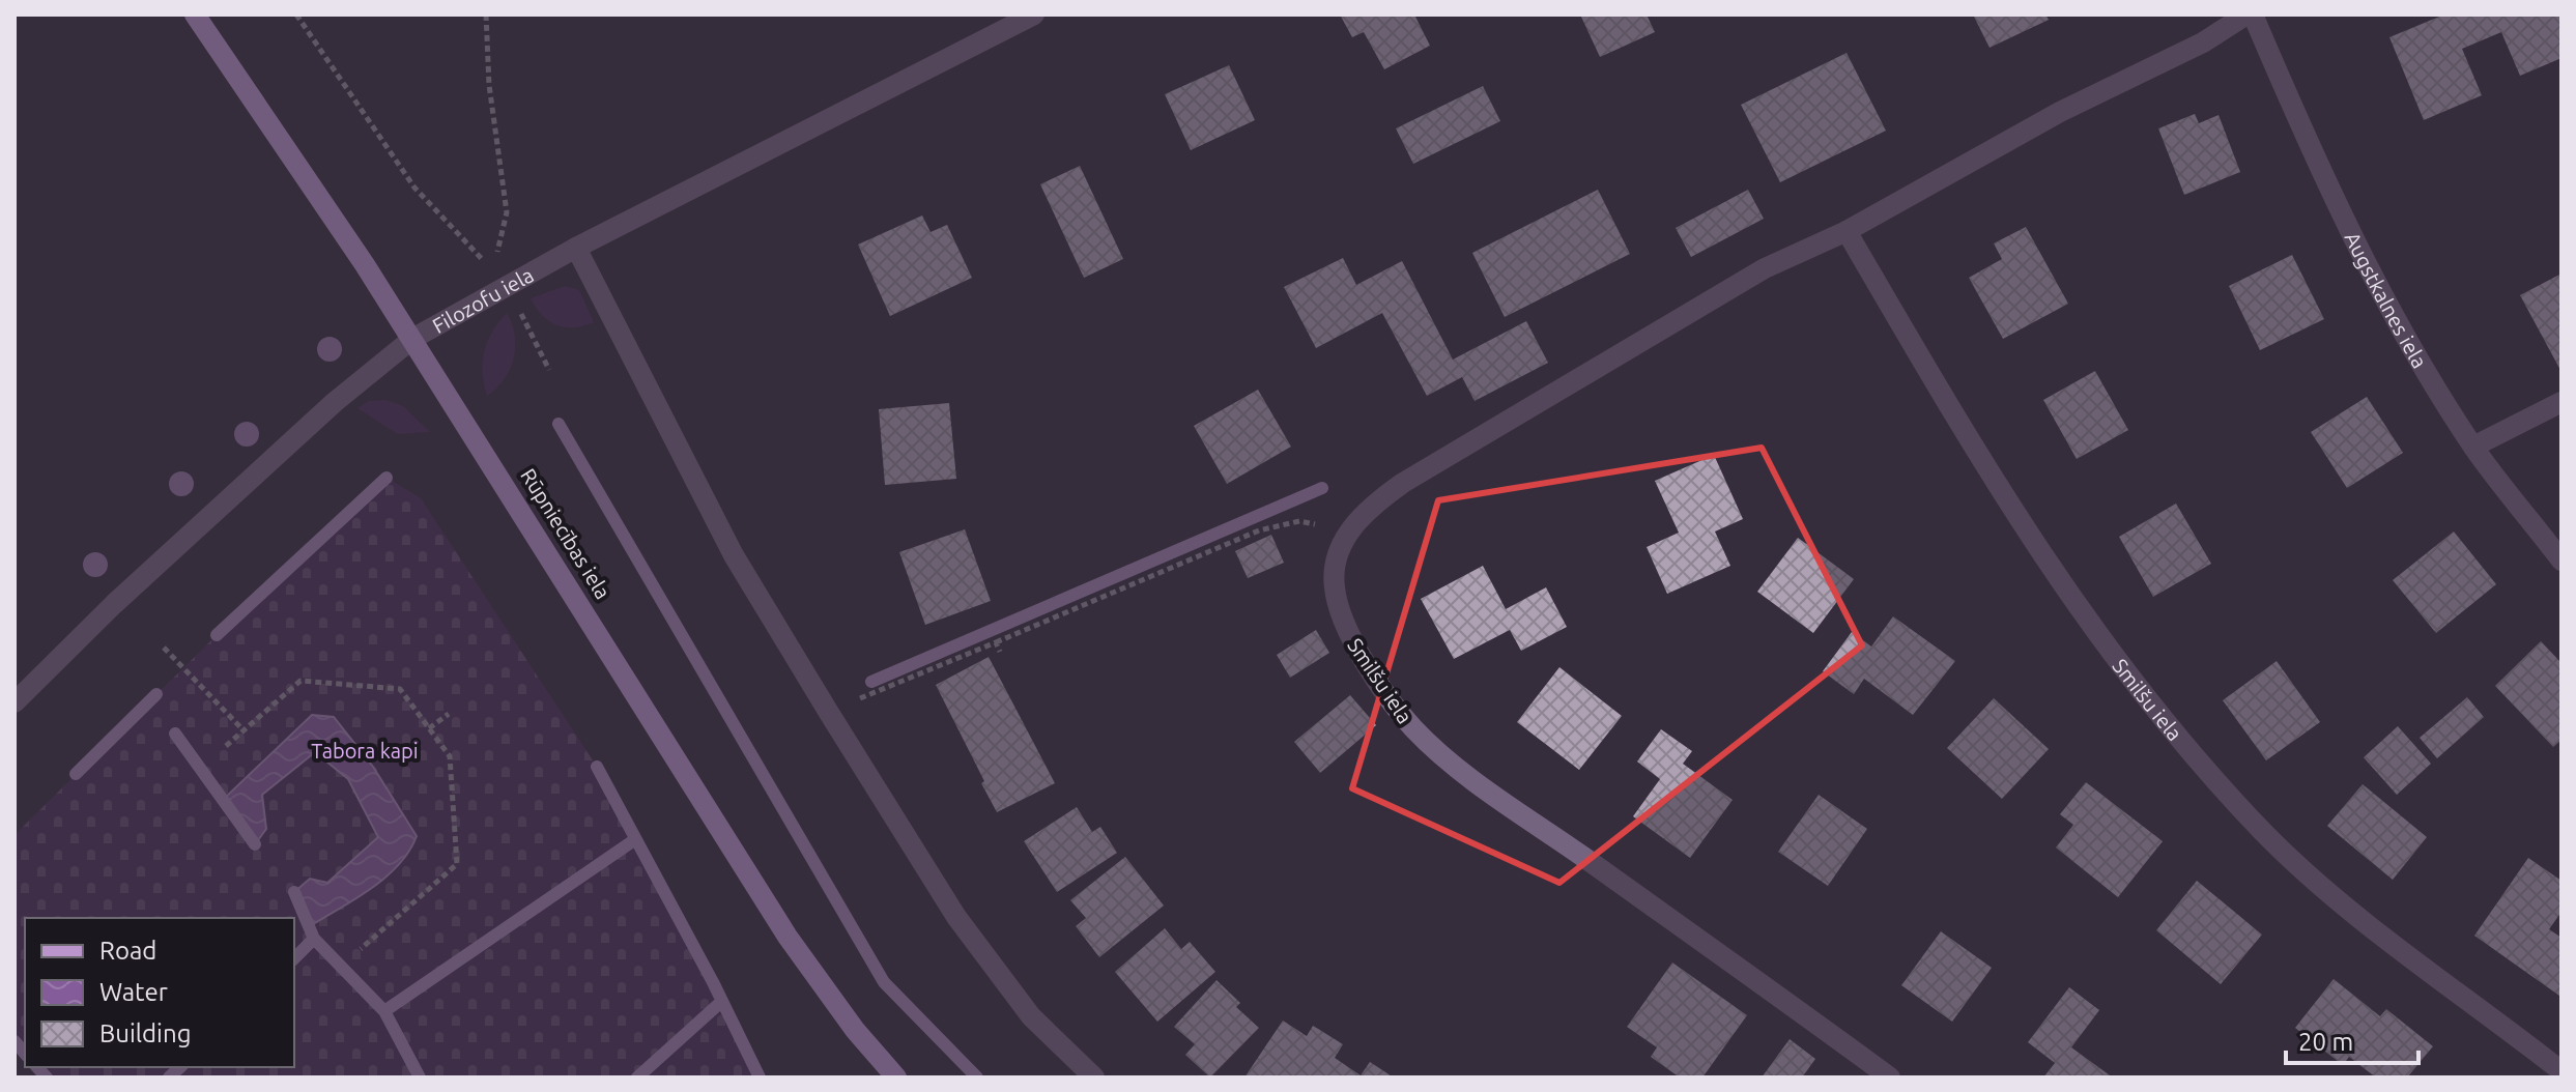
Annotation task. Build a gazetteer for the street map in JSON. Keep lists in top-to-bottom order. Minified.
{"streets":{"main road":["Rūpniecības iela"],"street":["Augstkalnes iela","Filozofu iela","Smilšu iela"]},"crossings":[["Filozofu iela","Rūpniecības iela"]],"parks":["Tabora kapi"],"legend":["Road","Water","Building"],"scale_bar":"20 m"}
